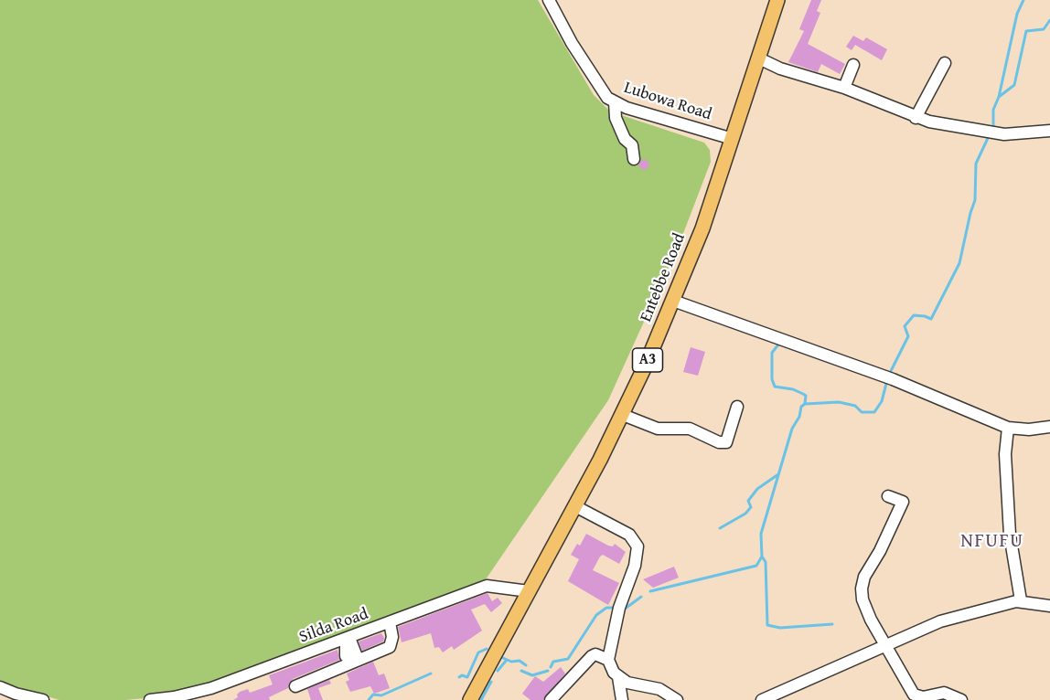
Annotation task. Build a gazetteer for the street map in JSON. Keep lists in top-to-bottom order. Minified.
{"streets":{"main road":["Entebbe Road","A3"],"street":["Lubowa Road","Silda Road"]},"crossings":[["Lubowa Road","Entebbe Road"],["Entebbe Road","Silda Road"]],"districts":["NFUFU"]}
